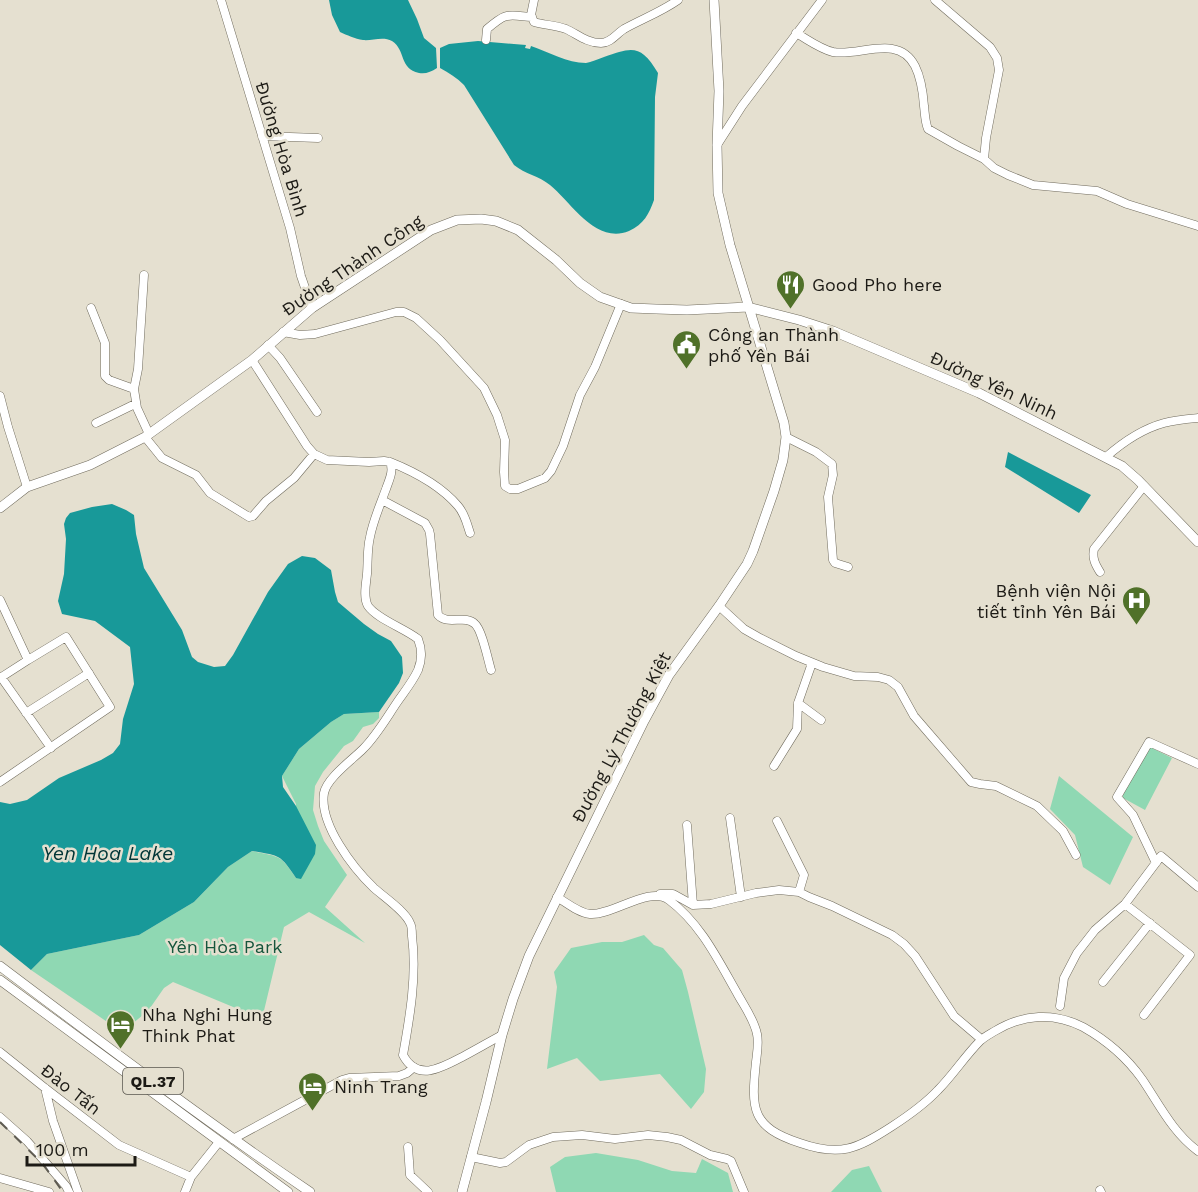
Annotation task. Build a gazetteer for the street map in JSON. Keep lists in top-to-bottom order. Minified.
{"streets":{"main road":["Đường Thành Công","Đường Yên Ninh","Đường Lý Thường Kiệt","QL.37"],"street":["Đường Hòa Bình","Đào Tấn"]},"crossings":[["Đường Hòa Bình","Đường Thành Công"],["Đường Thành Công","Đường Yên Ninh"],["Đường Thành Công","Đường Lý Thường Kiệt"],["Đường Yên Ninh","Đường Lý Thường Kiệt"]],"water":["Yen Hoa Lake"],"parks":["Yên Hòa Park"],"places":{"restaurant":["Good Pho here"],"public building":["Công an Thành phố Yên Bái"],"hospital":["Bệnh viện Nội tiết tỉnh Yên Bái"],"hotel":["Nha Nghi Hung Think Phat","Ninh Trang"]},"scale_bar":"100 m"}
